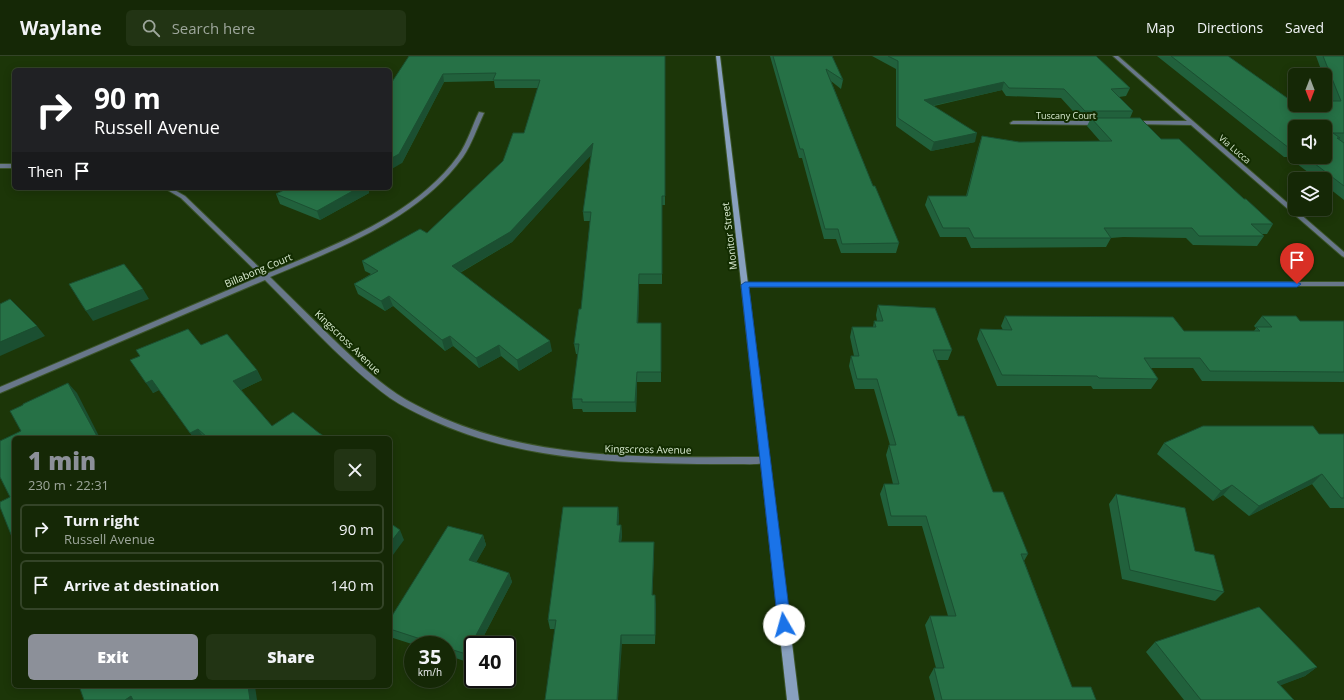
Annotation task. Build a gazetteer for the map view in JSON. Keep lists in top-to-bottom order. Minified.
{"streets":{"street":["Tuscany Court","Via Lucca","Monitor Street","Billabong Court","Kingscross Avenue"]},"crossings":[["Monitor Street","Kingscross Avenue"],["Billabong Court","Kingscross Avenue"]],"north":"bottom","page":{"header":"Waylane","search":"Search here","nav":["Map","Directions","Saved"],"turn":["90 m","Russell Avenue"],"then":"Then","heading":["1 min","230 m · 22:31"],"list":[{"name":"Turn right","note":"Russell Avenue","value":"90 m"},{"name":"Arrive at destination","value":"140 m"}],"buttons":["Exit","Share"],"speed":"35 km/h","limit":"40"}}
